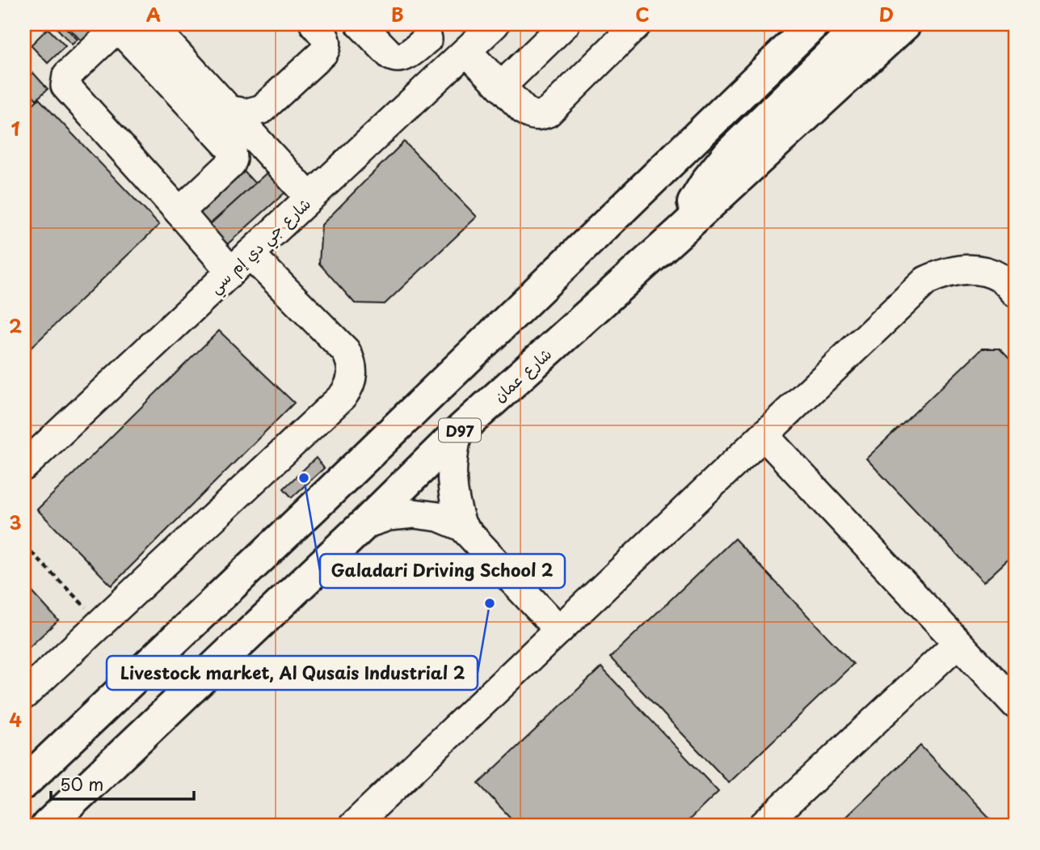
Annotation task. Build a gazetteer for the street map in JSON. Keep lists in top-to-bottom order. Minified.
{"streets":{"main road":["شارع عمان","D97"],"street":["شارع جي دي إم سي"]},"places":["Galadari Driving School 2","Livestock market, Al Qusais Industrial 2"],"scale_bar":"50 m","grid":{"columns":["A","B","C","D"],"rows":["1","2","3","4"]}}
